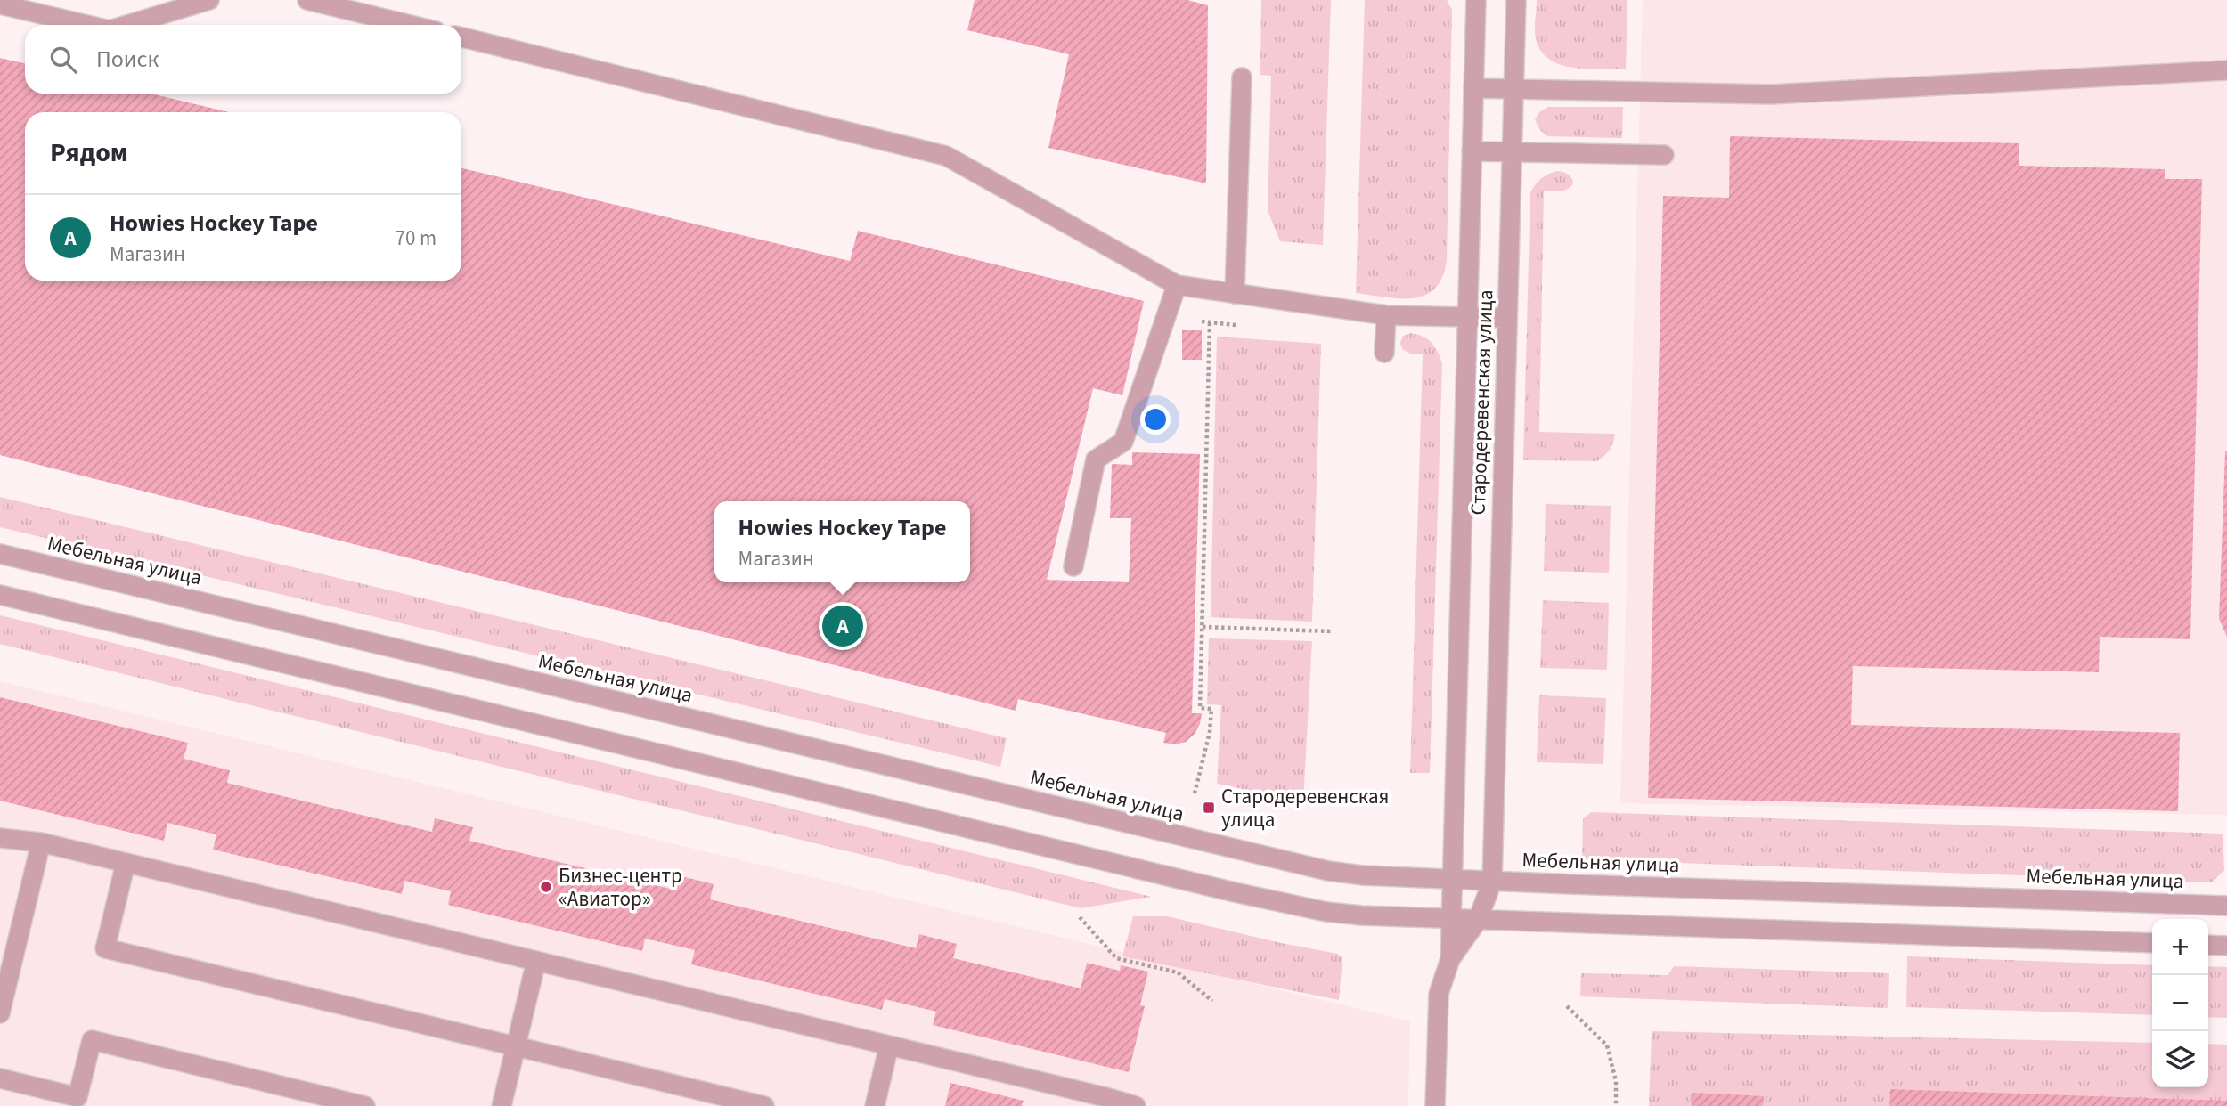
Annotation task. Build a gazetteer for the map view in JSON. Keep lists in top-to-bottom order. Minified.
{"streets":{"street":["Стародеревенская улица","Мебельная улица"]},"crossings":[["Стародеревенская улица","Мебельная улица"]],"places":{"transit":["Стародеревенская улица"],"other":["Бизнес-центр «Авиатор»"]},"page":{"search":"Поиск","heading":"Рядом","list":[{"mark":"A","name":"Howies Hockey Tape","note":"Магазин","value":"70 m"}],"popup":["Howies Hockey Tape","Магазин"],"pins":"A","map_buttons":["+","−"]}}
